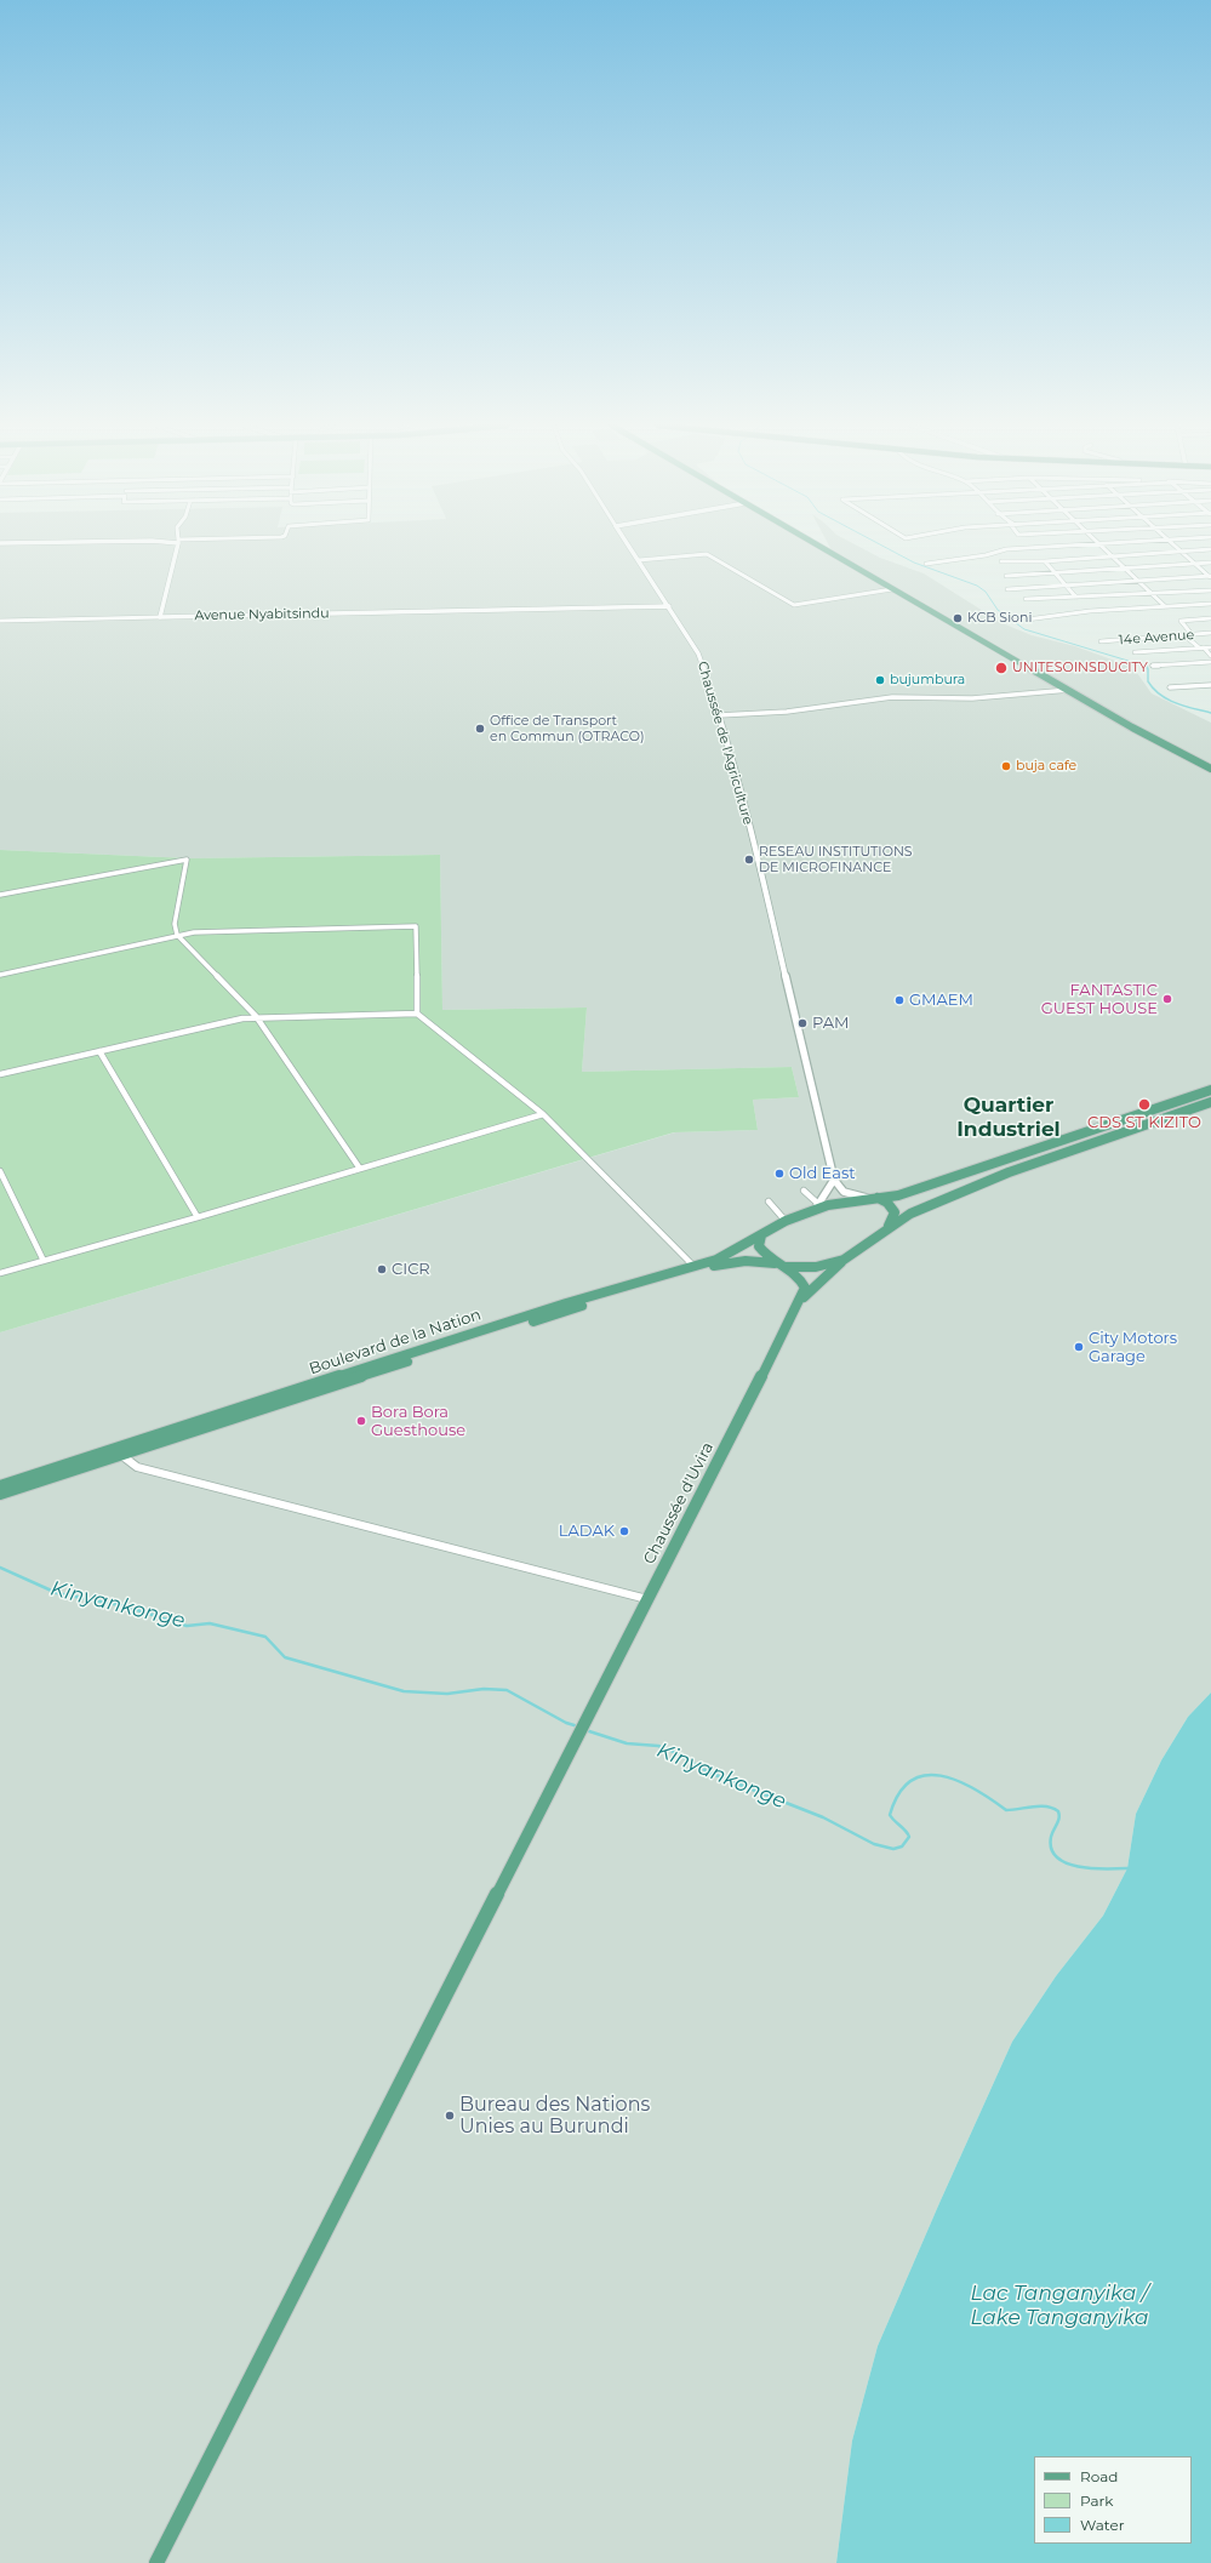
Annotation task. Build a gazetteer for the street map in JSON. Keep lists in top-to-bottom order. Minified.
{"streets":{"main road":["Boulevard de la Nation","Chaussée d'Uvira"],"street":["Avenue Nyabitsindu","14e Avenue","Chaussée de l'Agriculture"]},"crossings":[["Avenue Nyabitsindu","Chaussée de l'Agriculture"]],"districts":["Quartier Industriel"],"water":["Kinyankonge","Lac Tanganyika / Lake Tanganyika"],"places":["KCB Sioni","UNITESOINSDUCITY","bujumbura","Office de Transport en Commun (OTRACO)","buja cafe","RESEAU INSTITUTIONS DE MICROFINANCE","FANTASTIC GUEST HOUSE","GMAEM","PAM","CDS ST KIZITO","Old East","CICR","City Motors Garage","Bora Bora Guesthouse","LADAK","Bureau des Nations Unies au Burundi"],"legend":["Road","Park","Water"]}
